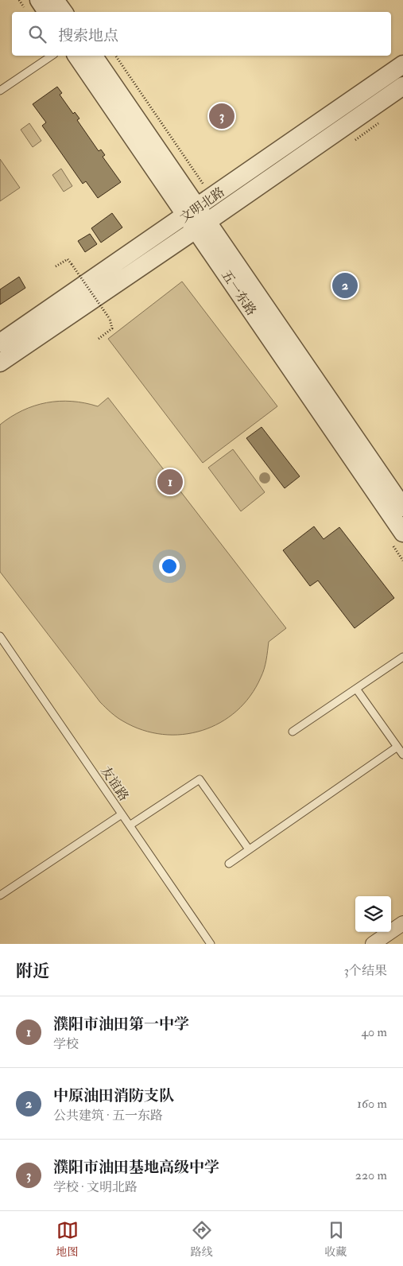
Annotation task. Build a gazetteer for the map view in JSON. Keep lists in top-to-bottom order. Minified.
{"streets":{"street":["文明北路","五一东路"],"lane":["友谊路"]},"crossings":[["文明北路","五一东路"]],"page":{"search":"搜索地点","pins":["3","2","1"],"heading":["附近","3个结果"],"list":[{"mark":"1","name":"濮阳市油田第一中学","note":"学校","value":"40 m"},{"mark":"2","name":"中原油田消防支队","note":"公共建筑 · 五一东路","value":"160 m"},{"mark":"3","name":"濮阳市油田基地高级中学","note":"学校 · 文明北路","value":"220 m"}],"nav":["地图","路线","收藏"]}}
